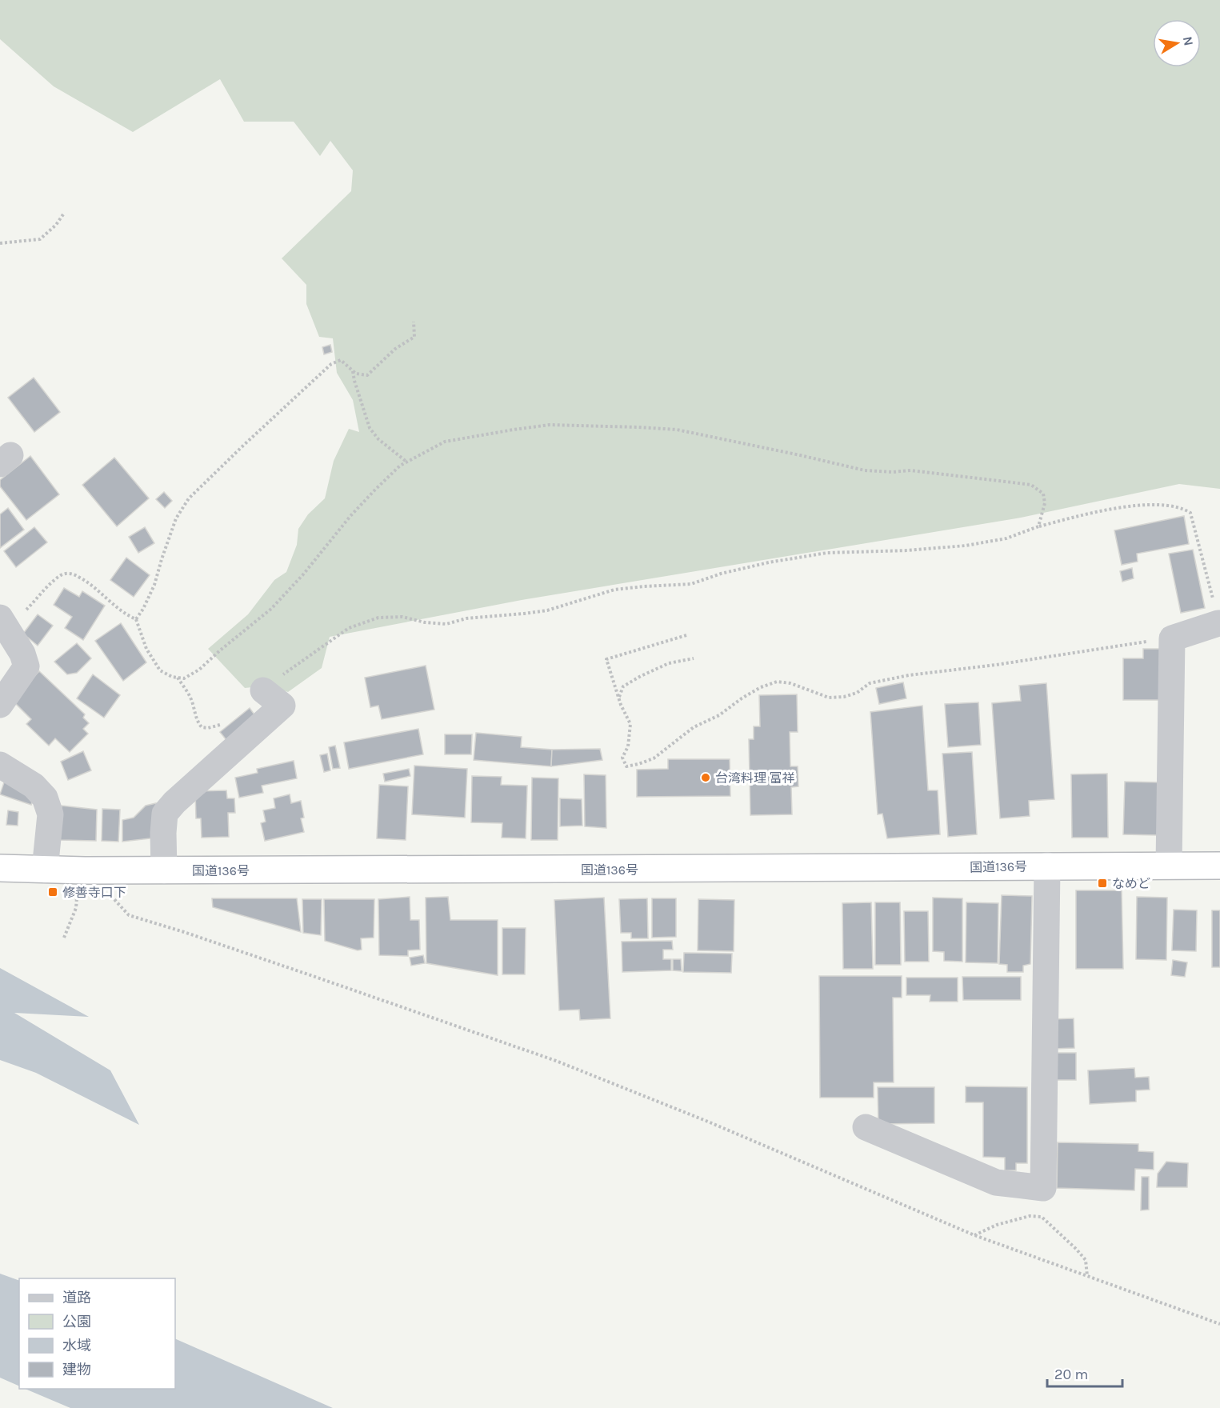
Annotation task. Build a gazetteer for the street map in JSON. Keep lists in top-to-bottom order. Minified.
{"streets":{"highway":["国道136号"]},"places":{"other":["台湾料理 富祥"],"transit":["なめど","修善寺口下"]},"legend":["道路","公園","水域","建物"],"scale_bar":"20 m","north":"right"}
